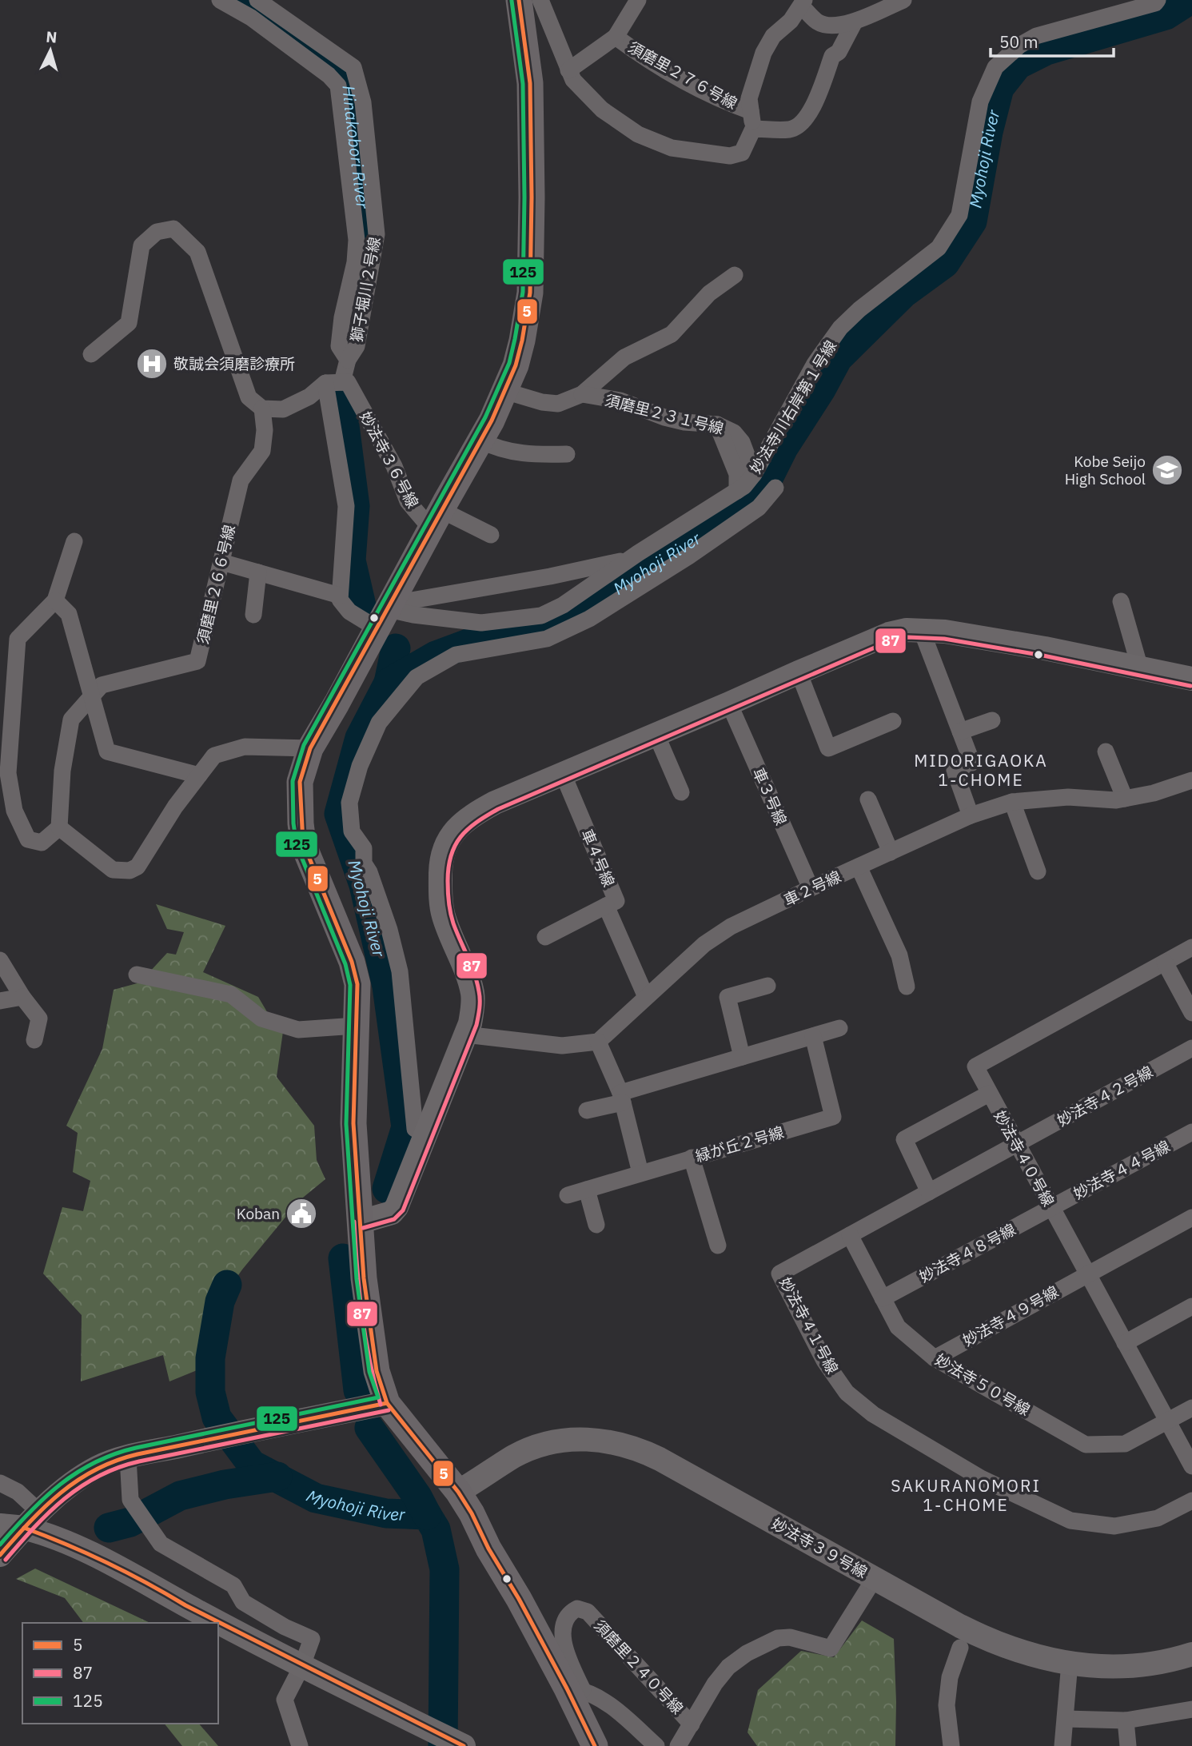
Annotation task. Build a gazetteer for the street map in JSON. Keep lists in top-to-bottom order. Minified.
{"streets":{"street":["須磨里２７６号線","獅子堀川２号線","妙法寺川右岸第１号線","須磨里２３１号線","妙法寺３６号線","須磨里２６６号線","車３号線","車４号線","車２号線","妙法寺４２号線","緑が丘２号線","妙法寺４０号線","妙法寺４４号線","妙法寺４８号線","妙法寺４９号線","妙法寺４１号線","妙法寺５０号線","妙法寺３９号線","須磨里２４０号線"]},"crossings":[["獅子堀川２号線","妙法寺３６号線"],["妙法寺川右岸第１号線","須磨里２３１号線"],["車３号線","車２号線"],["車４号線","車２号線"],["妙法寺４２号線","妙法寺４０号線"],["妙法寺４２号線","妙法寺４１号線"],["妙法寺４０号線","妙法寺４４号線"],["妙法寺４０号線","妙法寺４８号線"],["妙法寺４０号線","妙法寺４９号線"],["妙法寺４０号線","妙法寺４１号線"],["妙法寺４０号線","妙法寺５０号線"],["妙法寺４４号線","妙法寺４８号線"],["妙法寺４８号線","妙法寺５０号線"],["妙法寺４９号線","妙法寺５０号線"],["妙法寺４１号線","妙法寺５０号線"]],"districts":["MIDORIGAOKA 1-CHOME","SAKURANOMORI 1-CHOME"],"water":["Hinakobori River","Myohoji River"],"places":{"hospital":["敬誠会須磨診療所"],"school or university":["Kobe Seijo High School"],"public building":["Koban"]},"lines":["transit line 5","transit line 125","transit line 87"],"legend":["5","87","125"],"scale_bar":"50 m","north":"top"}
